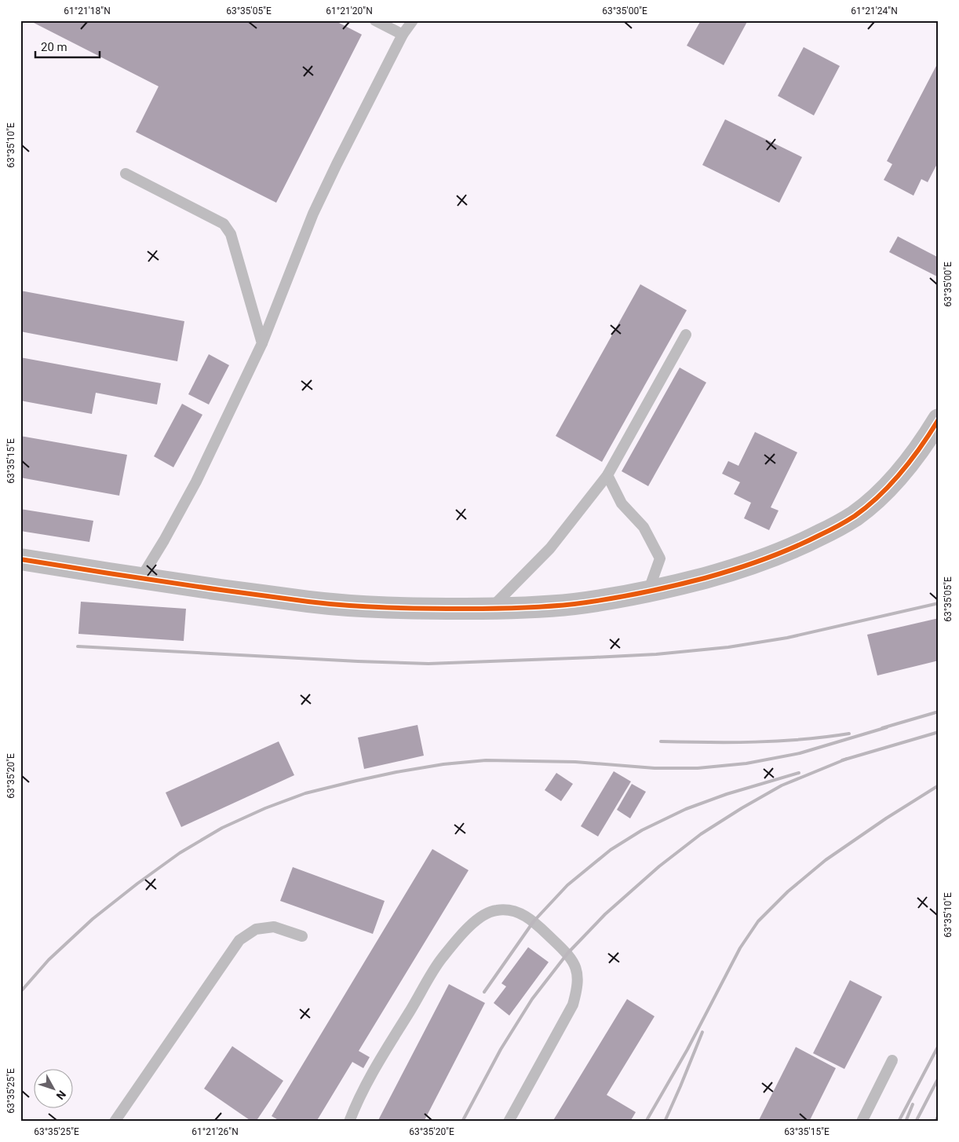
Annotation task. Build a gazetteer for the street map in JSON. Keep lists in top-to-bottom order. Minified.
{"scale_bar":"20 m","north":"bottom right","coordinates":["61°21'18\"N","63°35'05\"E","61°21'20\"N","63°35'00\"E","61°21'24\"N","63°35'10\"E","63°35'15\"E","63°35'20\"E","63°35'25\"E","61°21'26\"N"]}
